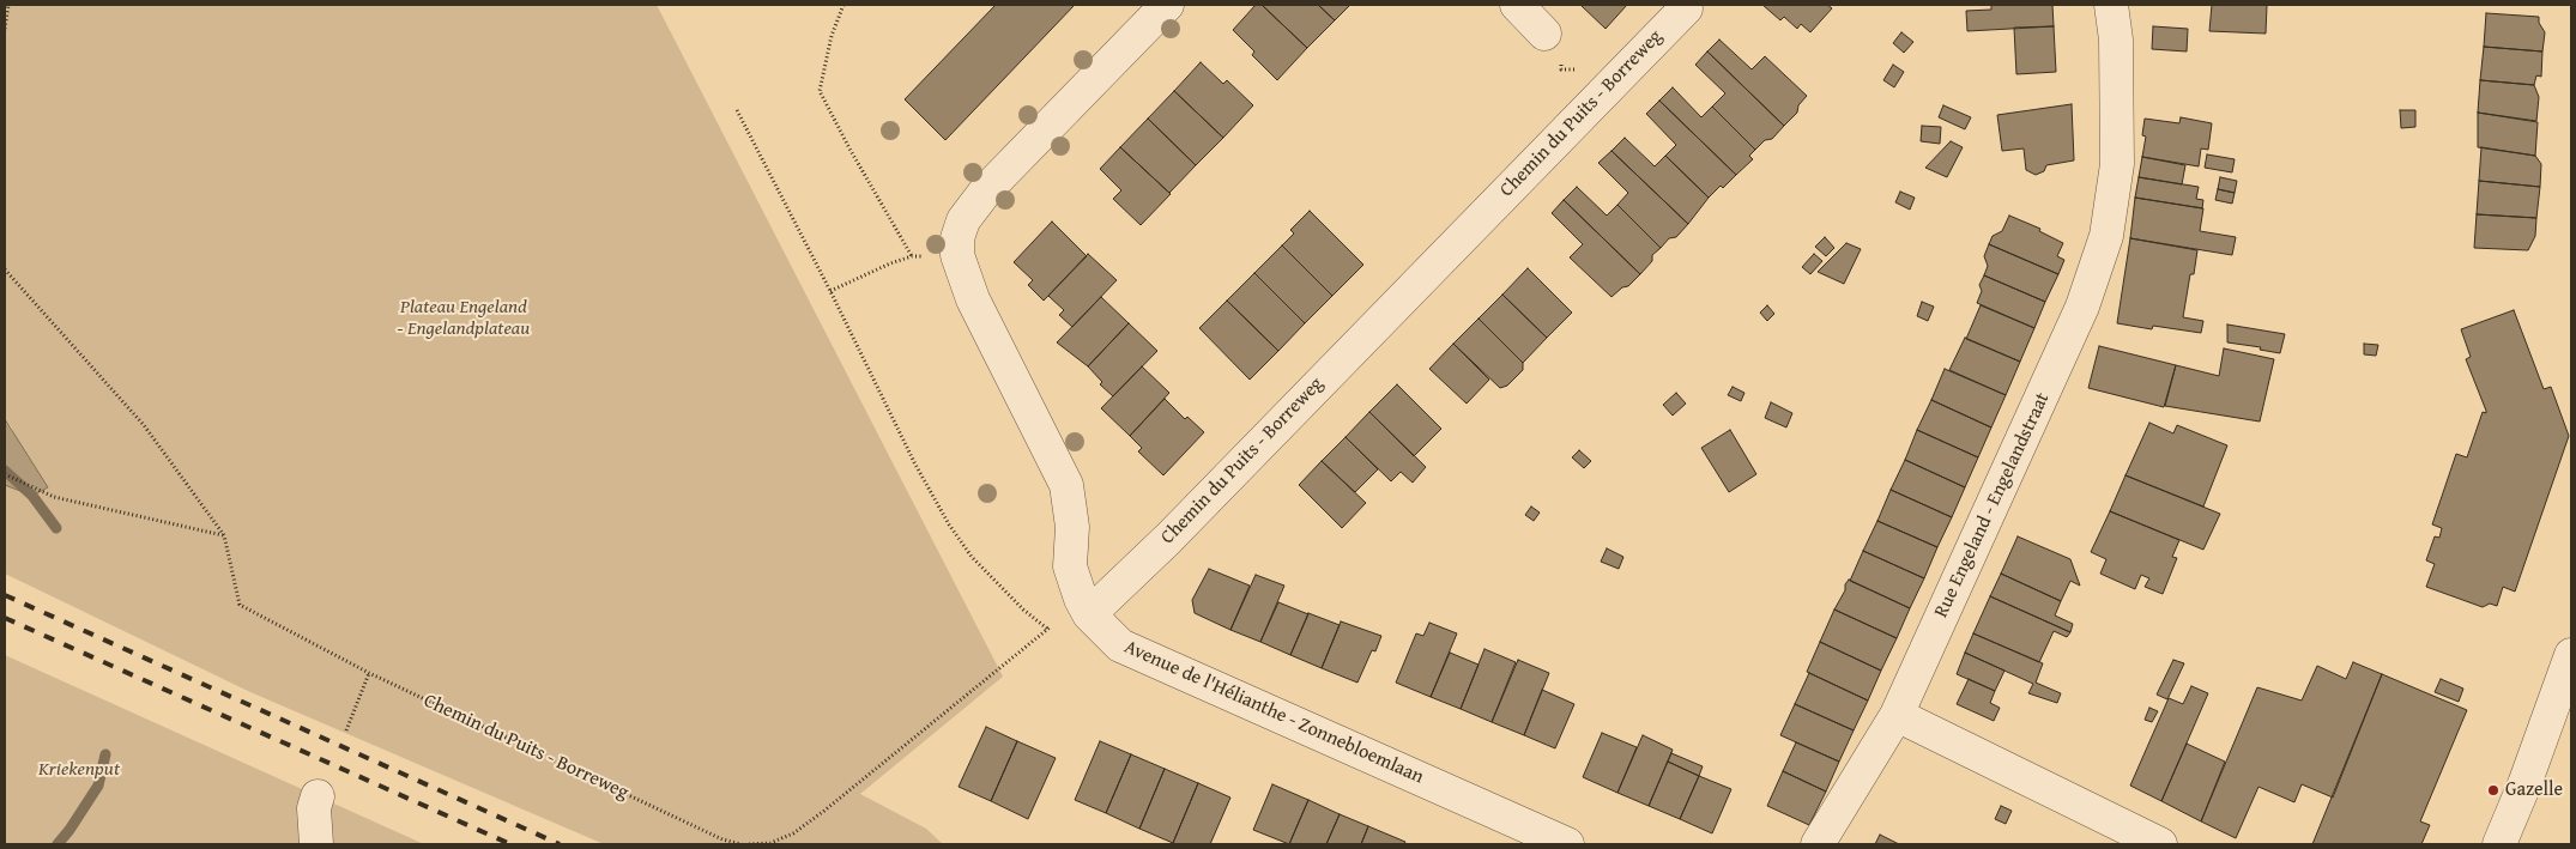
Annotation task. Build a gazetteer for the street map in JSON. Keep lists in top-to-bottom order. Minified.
{"streets":{"street":["Chemin du Puits - Borreweg","Rue Engeland - Engelandstraat","Avenue de l'Hélianthe - Zonnebloemlaan"]},"crossings":[["Chemin du Puits - Borreweg","Avenue de l'Hélianthe - Zonnebloemlaan"]],"parks":["Plateau Engeland - Engelandplateau","Kriekenput"],"places":["Gazelle"]}
